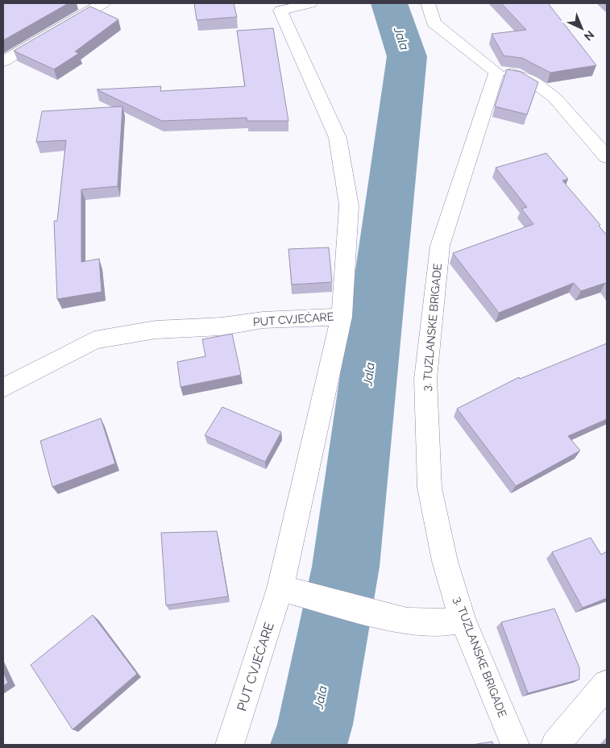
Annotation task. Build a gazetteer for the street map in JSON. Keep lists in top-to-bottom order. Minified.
{"streets":{"street":["PUT CVJEĆARE","3. TUZLANSKE BRIGADE"]},"water":["Jala"],"north":"bottom right"}
